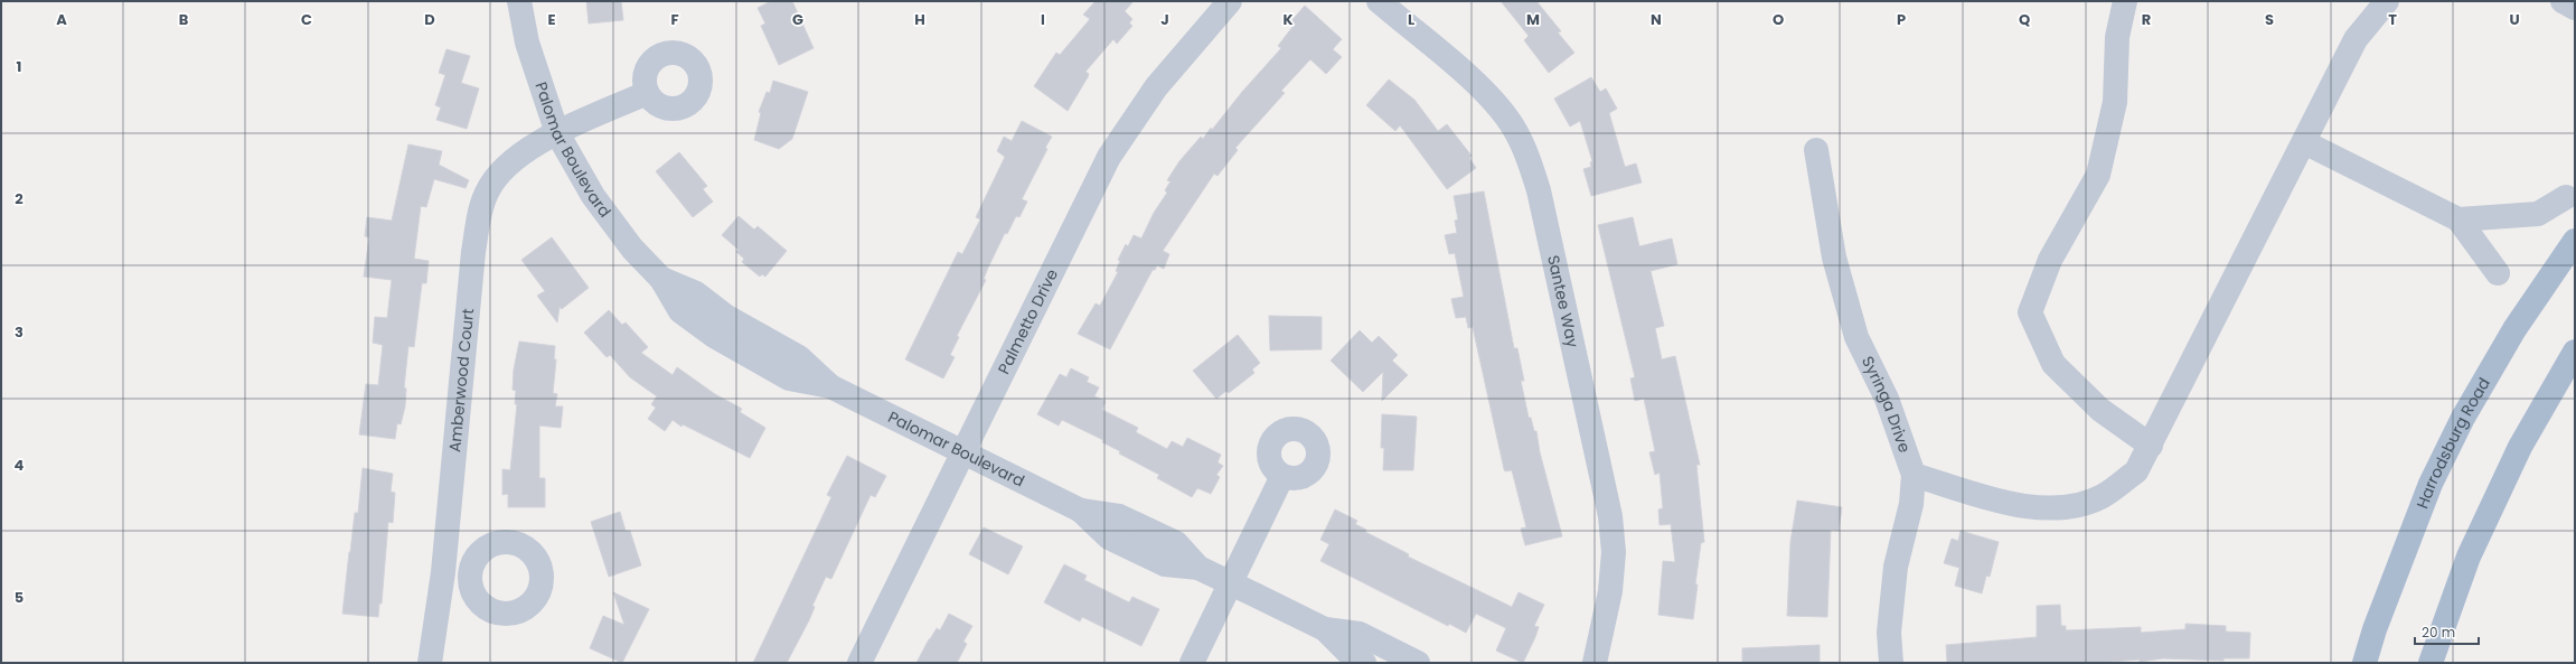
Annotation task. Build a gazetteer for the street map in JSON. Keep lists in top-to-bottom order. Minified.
{"streets":{"main road":["Harrodsburg Road"],"street":["Palomar Boulevard","Santee Way","Palmetto Drive","Amberwood Court","Syringa Drive"]},"crossings":[["Palomar Boulevard","Palmetto Drive"],["Palomar Boulevard","Amberwood Court"]],"scale_bar":"20 m","grid":{"columns":["A","B","C","D","E","F","G","H","I","J","K","L","M","N","O","P","Q","R","S","T","U"],"rows":["1","2","3","4","5"]}}
